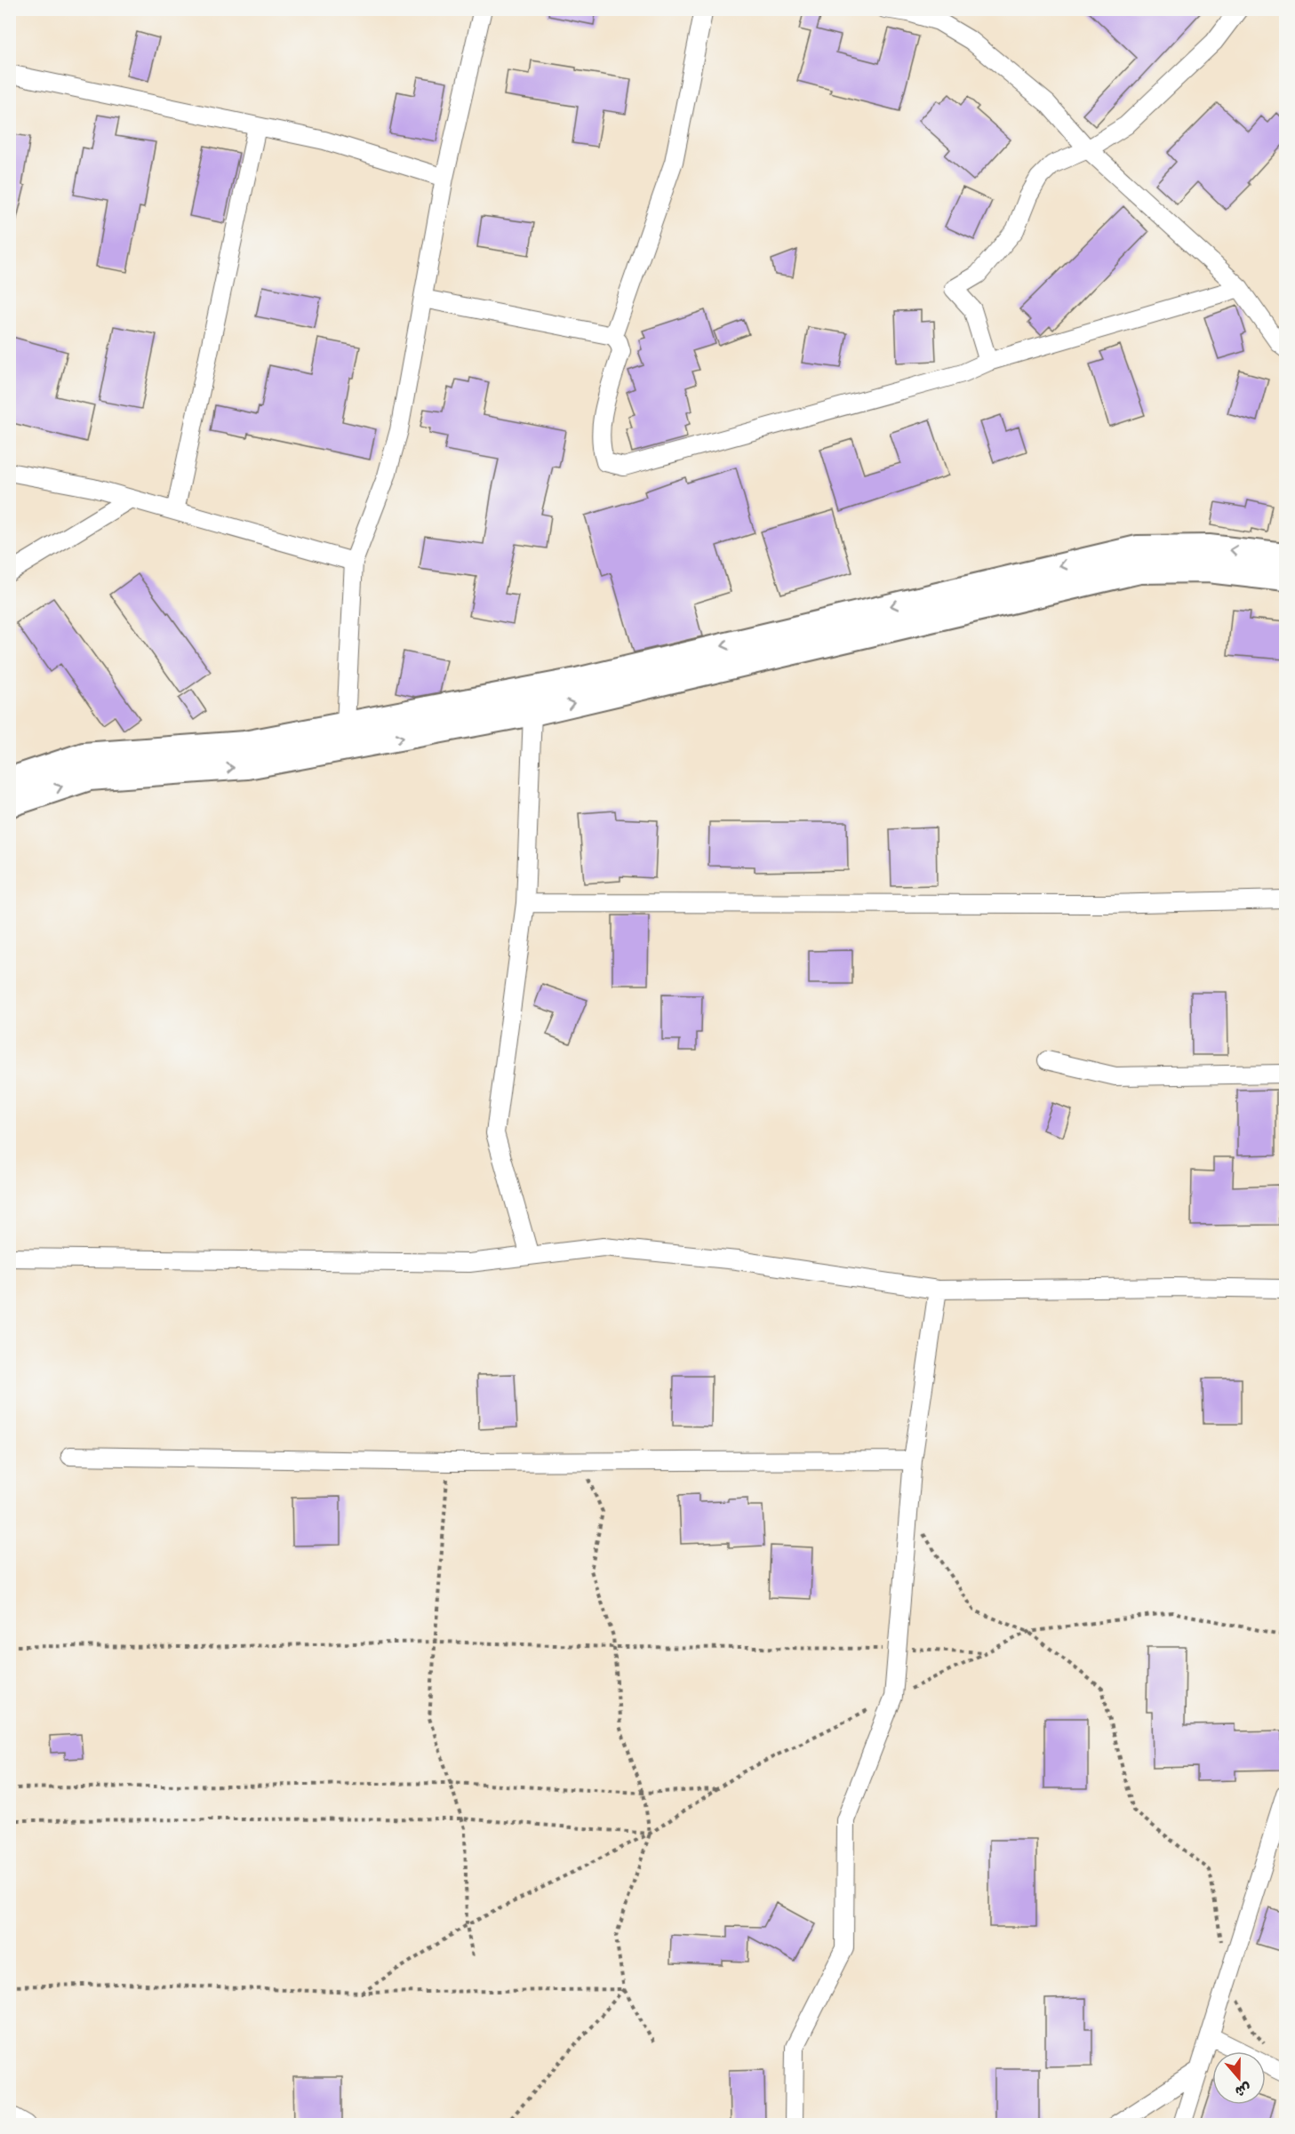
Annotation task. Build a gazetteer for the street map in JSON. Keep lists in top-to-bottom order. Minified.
{"north":"bottom"}
